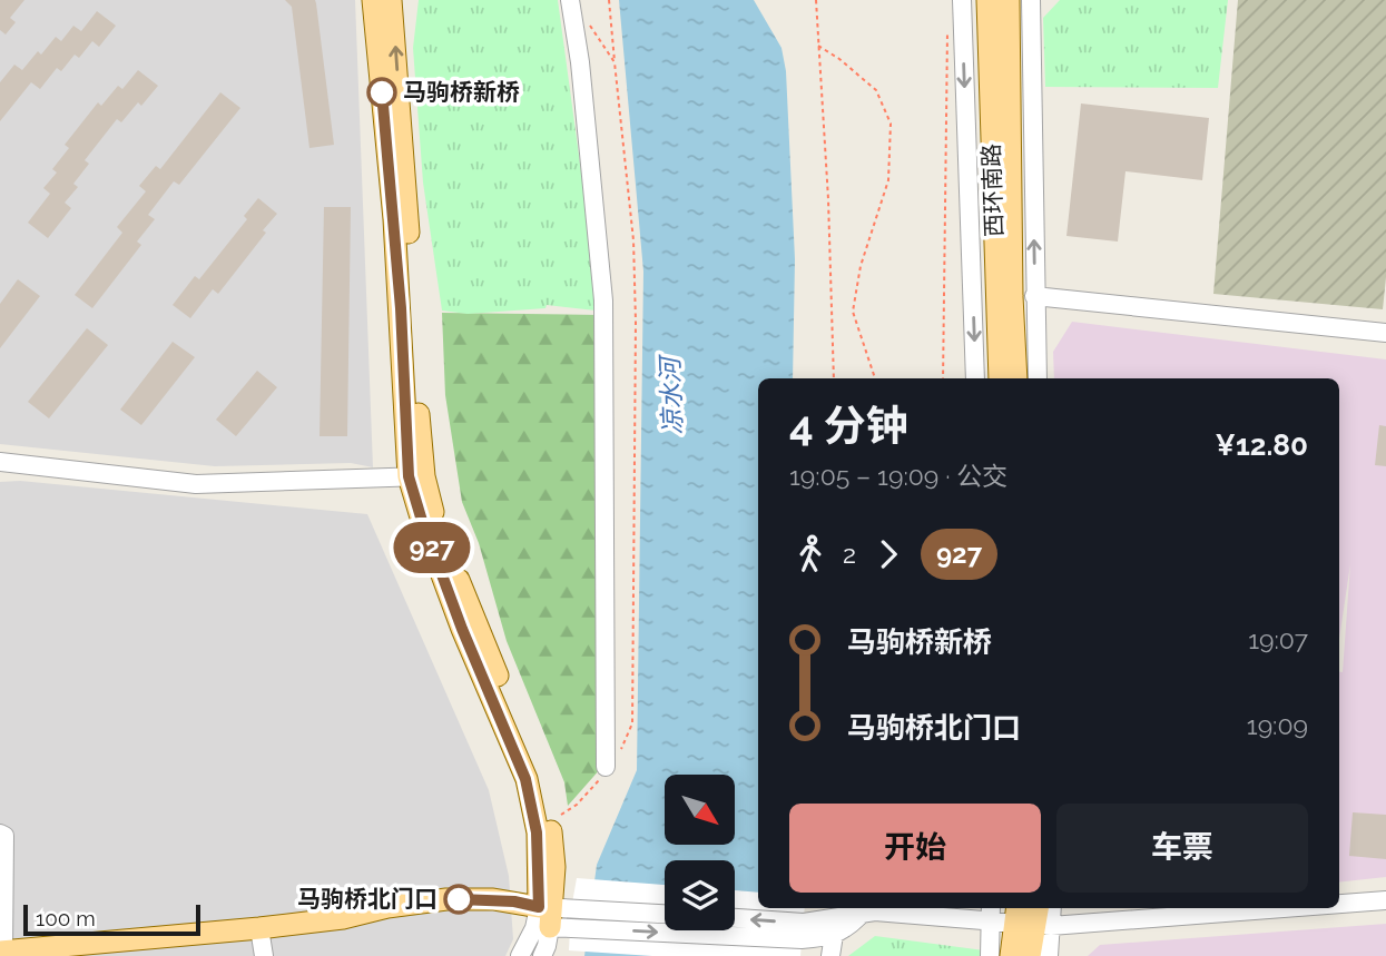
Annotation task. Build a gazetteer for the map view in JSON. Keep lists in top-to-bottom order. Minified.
{"streets":{"main road":["西环南路"]},"water":["凉水河"],"places":["马驹桥新桥","马驹桥北门口"],"lines":["bus line 927"],"scale_bar":"100 m","north":"bottom right","page":{"on_map":"927","heading":["4 分钟","19:05 – 19:09 · 公交","¥12.80"],"legs":["2","927"],"list":[{"name":"马驹桥新桥","value":"19:07"},{"name":"马驹桥北门口","value":"19:09"}],"buttons":["开始","车票"],"scale":"100 m"}}
